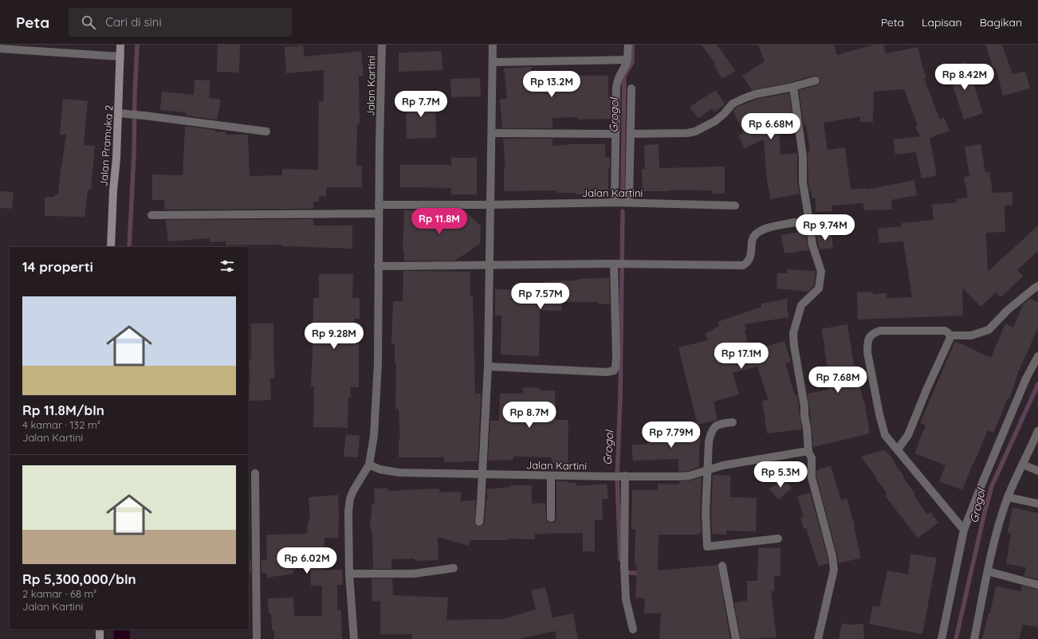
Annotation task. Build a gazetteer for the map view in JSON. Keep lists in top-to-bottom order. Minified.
{"streets":{"main road":["Jalan Pramuka 2"],"street":["Jalan Kartini"]},"water":["Grogol"],"page":{"header":"Peta","search":"Cari di sini","nav":["Peta","Lapisan","Bagikan"],"price":["Rp 8.42M","Rp 13.2M","Rp 7.7M","Rp 6.68M","Rp 11.8M","Rp 9.74M","Rp 7.57M","Rp 9.28M","Rp 17.1M","Rp 7.68M","Rp 8.7M","Rp 7.79M","Rp 5.3M","Rp 6.02M"],"heading":"14 properti","list":[{"name":"Rp 11.8M/bln","note":"4 kamar · 132 m² · Jalan Kartini"},{"name":"Rp 5,300,000/bln","note":"2 kamar · 68 m² · Jalan Kartini"}]}}
